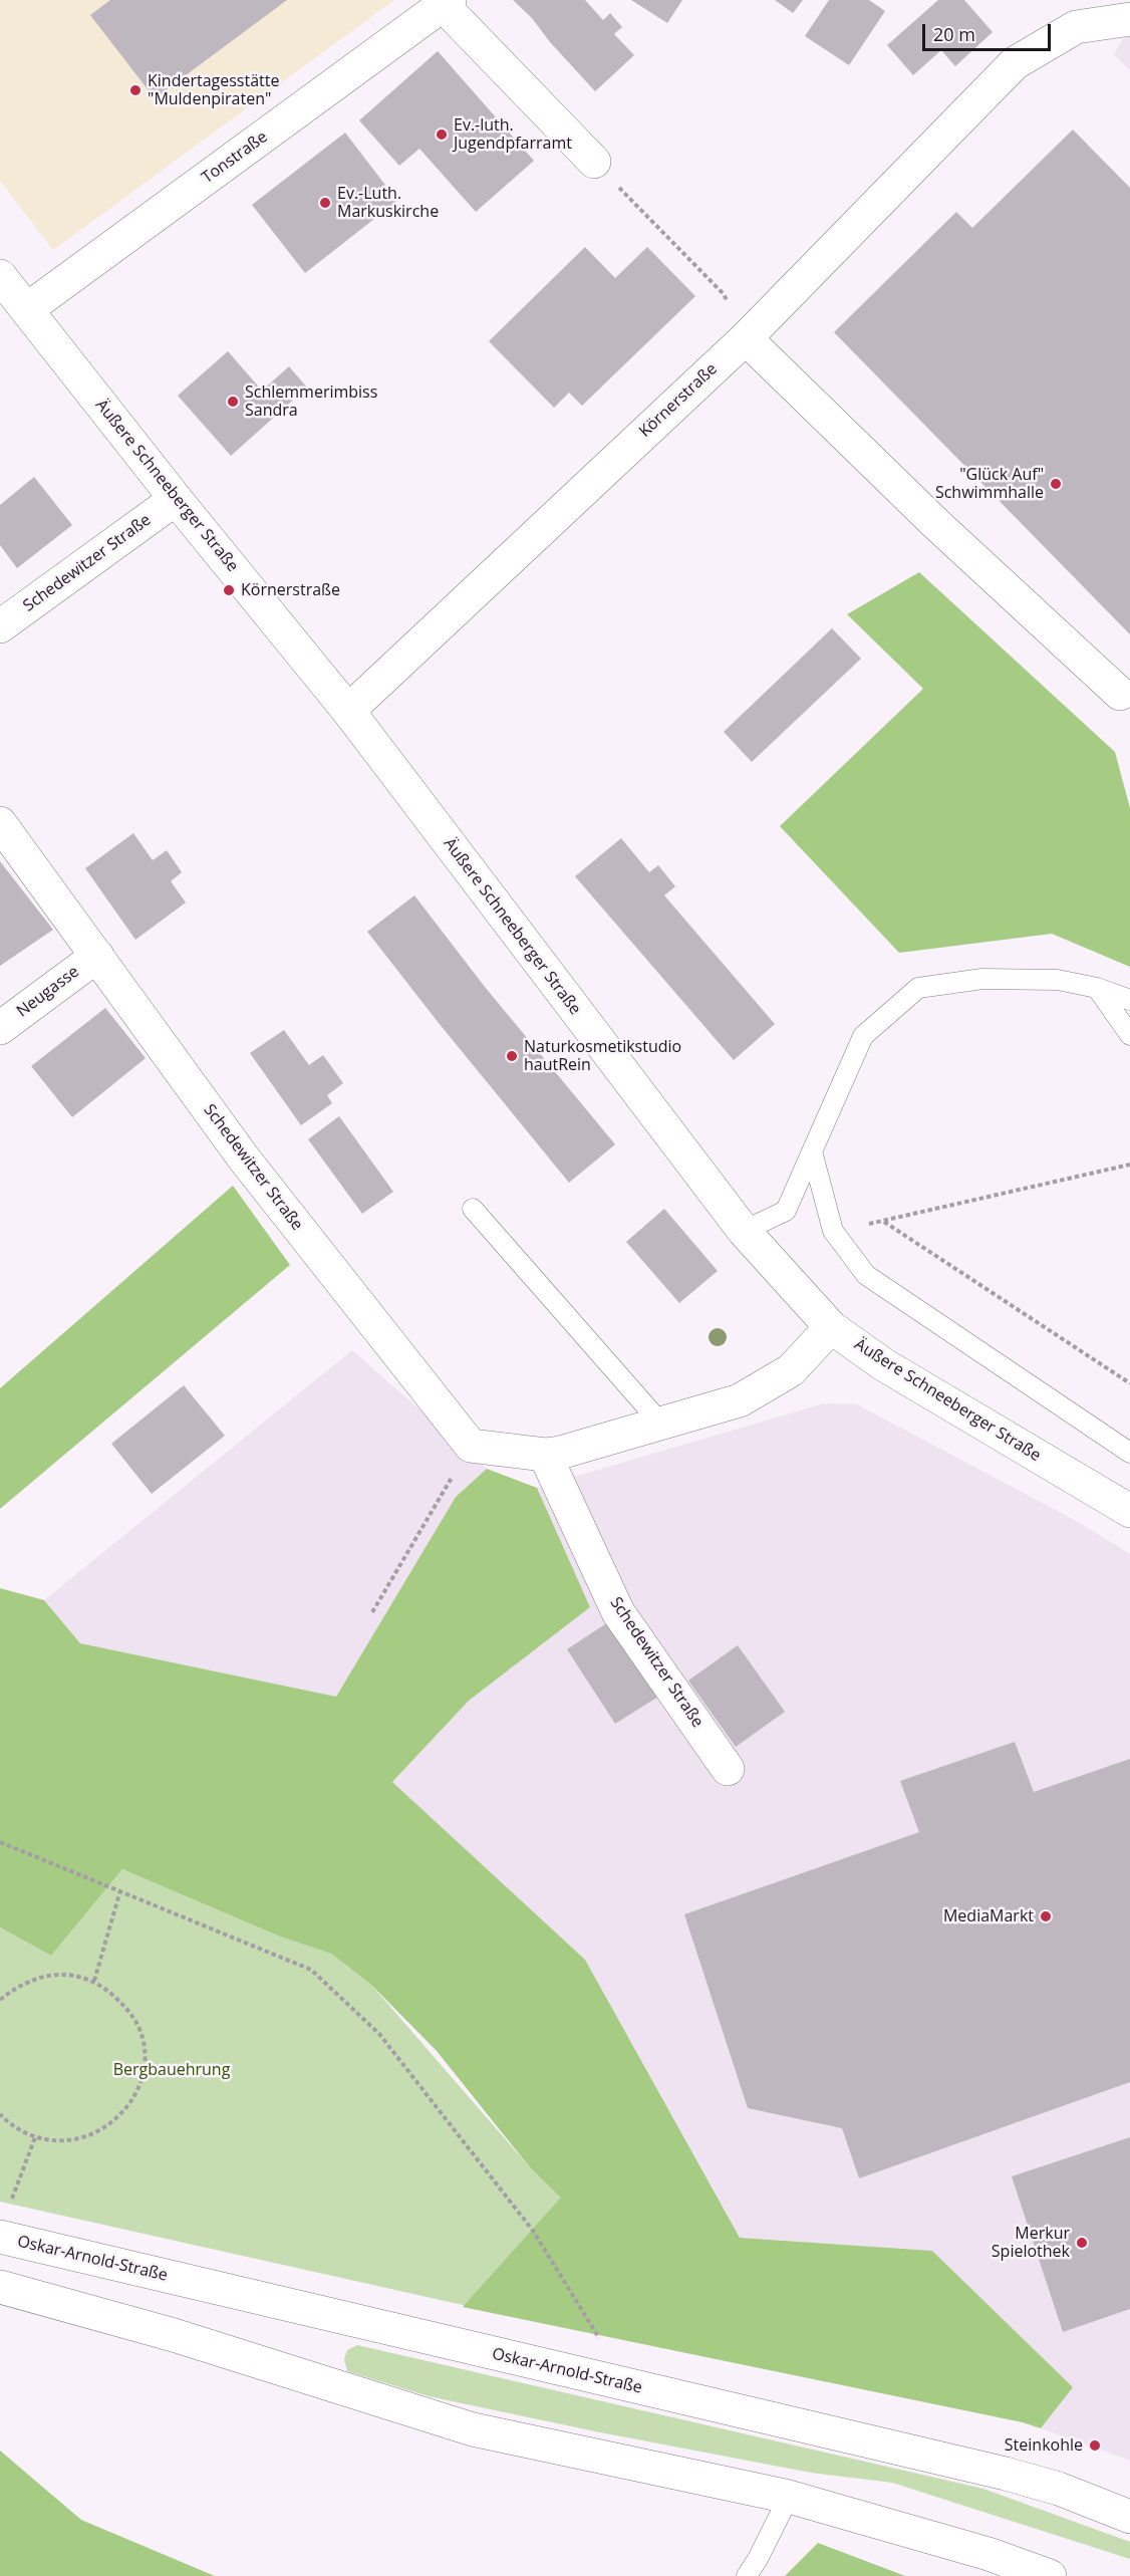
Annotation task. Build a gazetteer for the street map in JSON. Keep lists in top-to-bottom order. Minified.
{"streets":{"street":["Tonstraße","Körnerstraße","Äußere Schneeberger Straße","Schedewitzer Straße","Neugasse","Oskar-Arnold-Straße"]},"crossings":[["Tonstraße","Äußere Schneeberger Straße"],["Körnerstraße","Äußere Schneeberger Straße"],["Äußere Schneeberger Straße","Schedewitzer Straße"],["Schedewitzer Straße","Neugasse"]],"parks":["Bergbauehrung"],"places":["Kindertagesstätte \"Muldenpiraten\"","Ev.-luth. Jugendpfarramt","Ev.-Luth. Markuskirche","Schlemmerimbiss Sandra","\"Glück Auf\" Schwimmhalle","Körnerstraße","Naturkosmetikstudio hautRein","MediaMarkt","Merkur Spielothek","Steinkohle"],"scale_bar":"20 m"}
